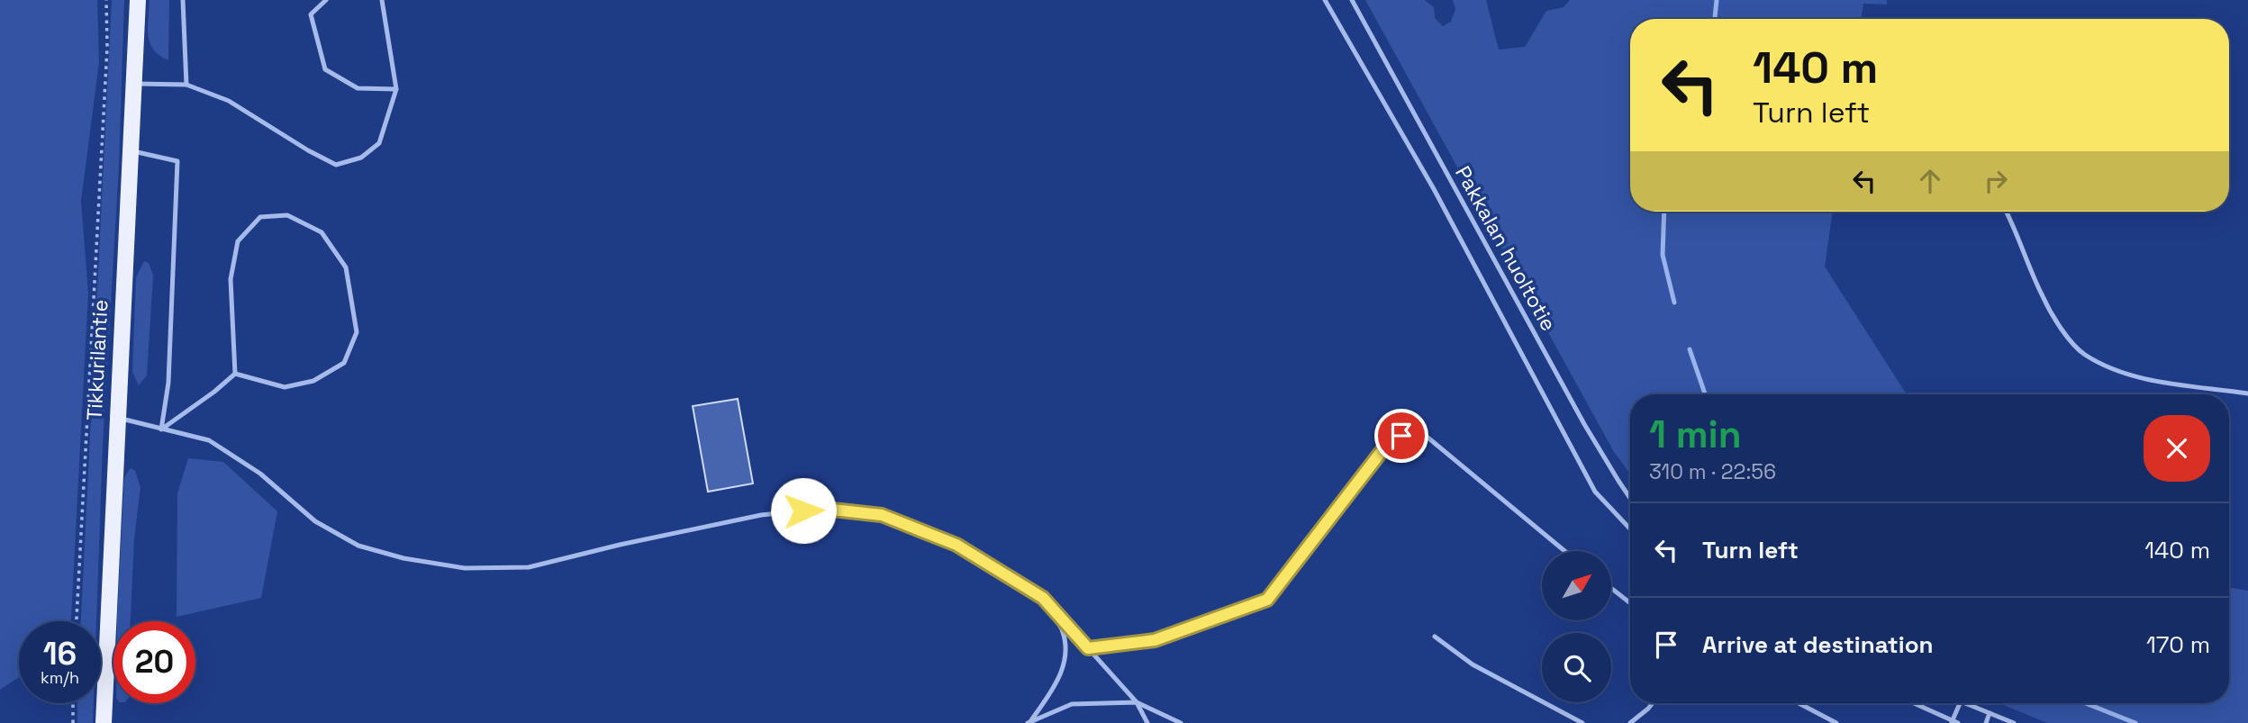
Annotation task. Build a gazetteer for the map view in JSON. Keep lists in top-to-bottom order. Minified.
{"streets":{"main road":["Tikkurilantie"],"lane":["Pakkalan huoltotie"]},"north":"top right","page":{"turn":["140 m","Turn left"],"heading":["1 min","310 m · 22:56"],"list":[{"name":"Turn left","value":"140 m"},{"name":"Arrive at destination","value":"170 m"}],"speed":"16 km/h","limit":"20"}}
